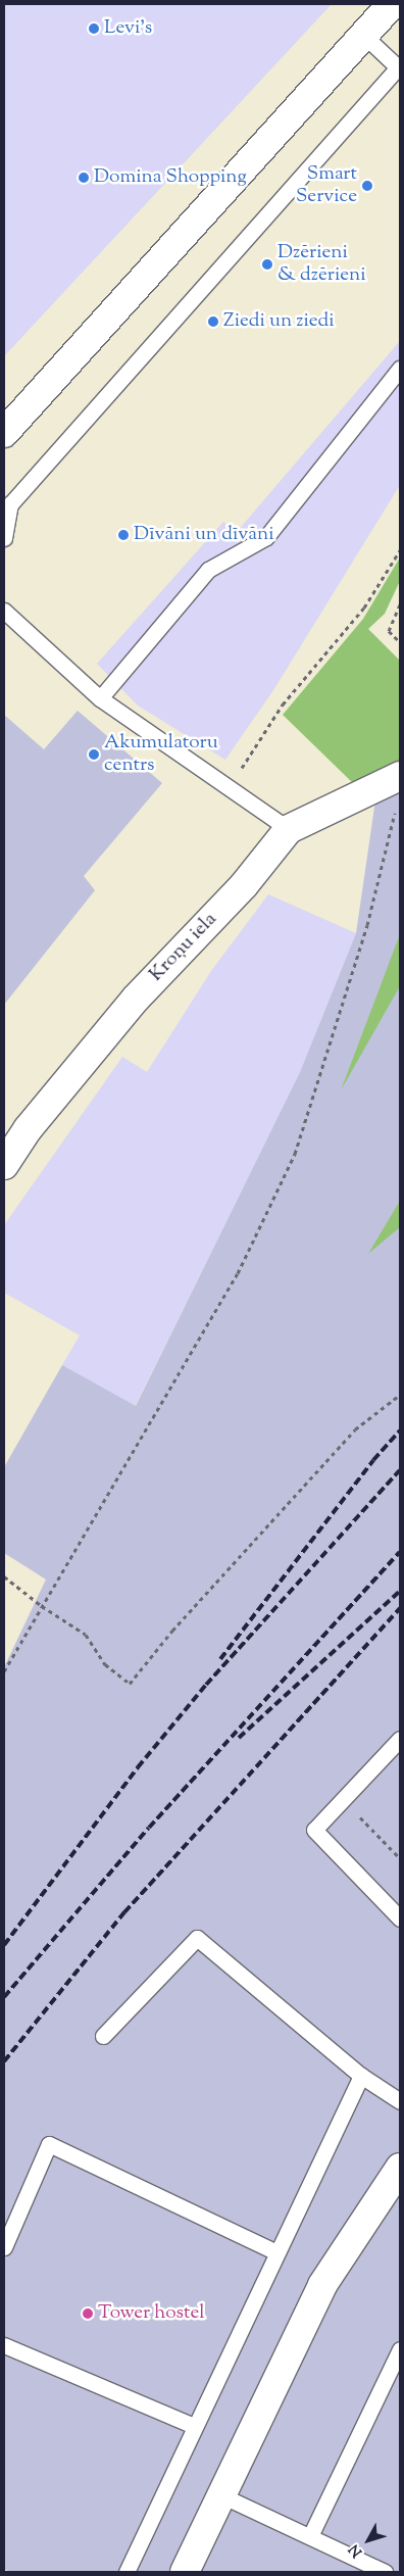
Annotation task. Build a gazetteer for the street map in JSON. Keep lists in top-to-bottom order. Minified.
{"streets":{"street":["Kroņu iela"]},"places":["Levi's","Domina Shopping","Smart Service","Dzērieni & dzērieni","Ziedi un ziedi","Dīvāni un dīvāni","Akumulatoru centrs","Tower hostel"],"north":"bottom left"}
